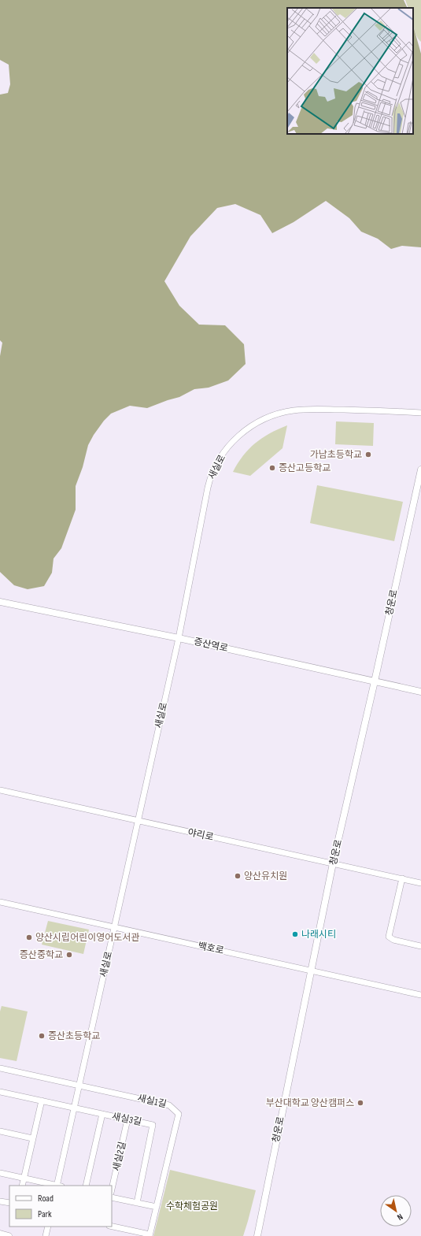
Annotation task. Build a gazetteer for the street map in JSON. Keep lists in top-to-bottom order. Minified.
{"streets":{"street":["새실로","청운로","증산역로","야리로","백호로","새실1길","새실3길","새실2길"]},"crossings":[["새실로","증산역로"],["새실로","야리로"],["새실로","백호로"],["새실로","새실1길"],["새실로","새실3길"],["청운로","증산역로"],["청운로","야리로"],["청운로","백호로"],["새실3길","새실2길"]],"parks":["수학체험공원"],"places":["가남초등학교","증산고등학교","양산유치원","나래시티","양산시립어린이영어도서관","증산중학교","증산초등학교","부산대학교 양산캠퍼스"],"legend":["Road","Park"],"north":"bottom right"}
